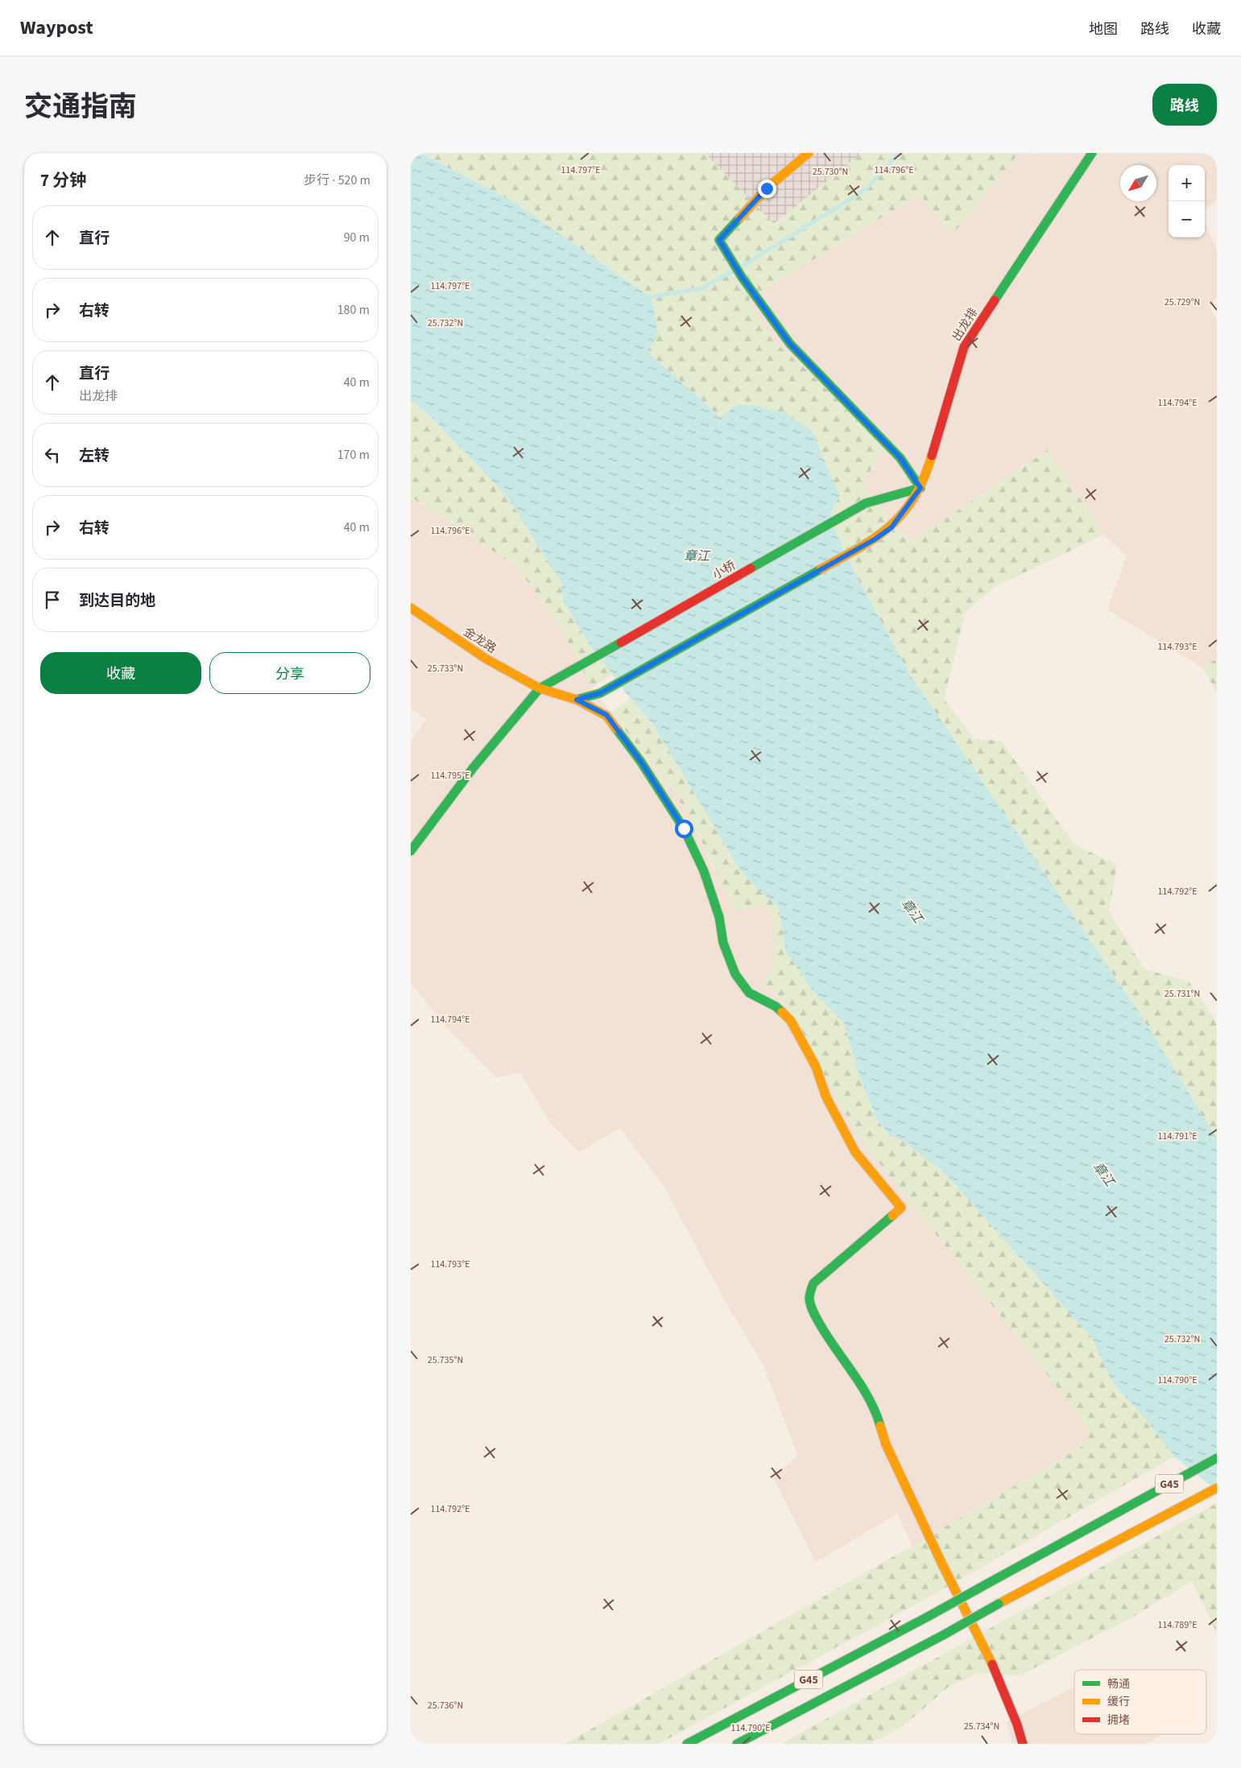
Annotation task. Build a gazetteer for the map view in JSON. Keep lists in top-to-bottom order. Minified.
{"streets":{"main road":["出龙排","小桥","金龙路","G45"]},"crossings":[["出龙排","小桥"],["出龙排","金龙路"],["小桥","金龙路"]],"water":["章江"],"legend":["畅通","缓行","拥堵"],"north":"bottom left","page":{"header":"Waypost","nav":["地图","路线","收藏"],"title":"交通指南","buttons":["路线",["收藏","分享"]],"heading":["7 分钟","步行 · 520 m"],"map_buttons":["+","−"],"list":[["直行","90 m"],["右转","180 m"],["直行","出龙排","40 m"],["左转","170 m"],["右转","40 m"],"到达目的地"]},"coordinates":["114.797°E","114.796°E","25.730°N","25.729°N","25.732°N","114.794°E","114.793°E","25.733°N","114.795°E","114.792°E","25.731°N","114.791°E","25.735°N","114.790°E","114.789°E","25.736°N","25.734°N"]}
